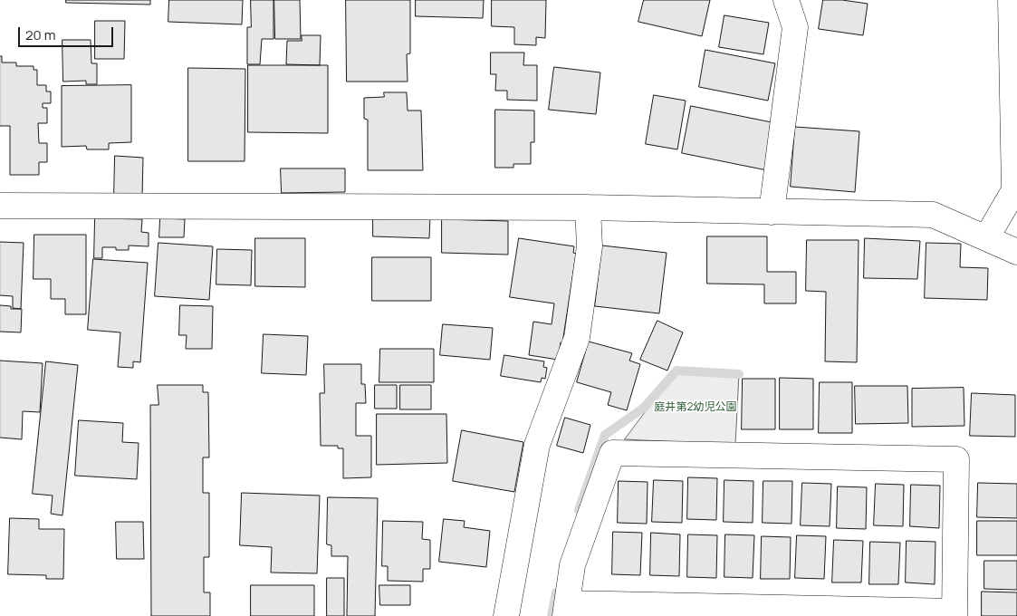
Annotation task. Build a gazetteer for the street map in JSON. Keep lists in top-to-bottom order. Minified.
{"parks":["庭井第2幼児公園"],"scale_bar":"20 m"}
